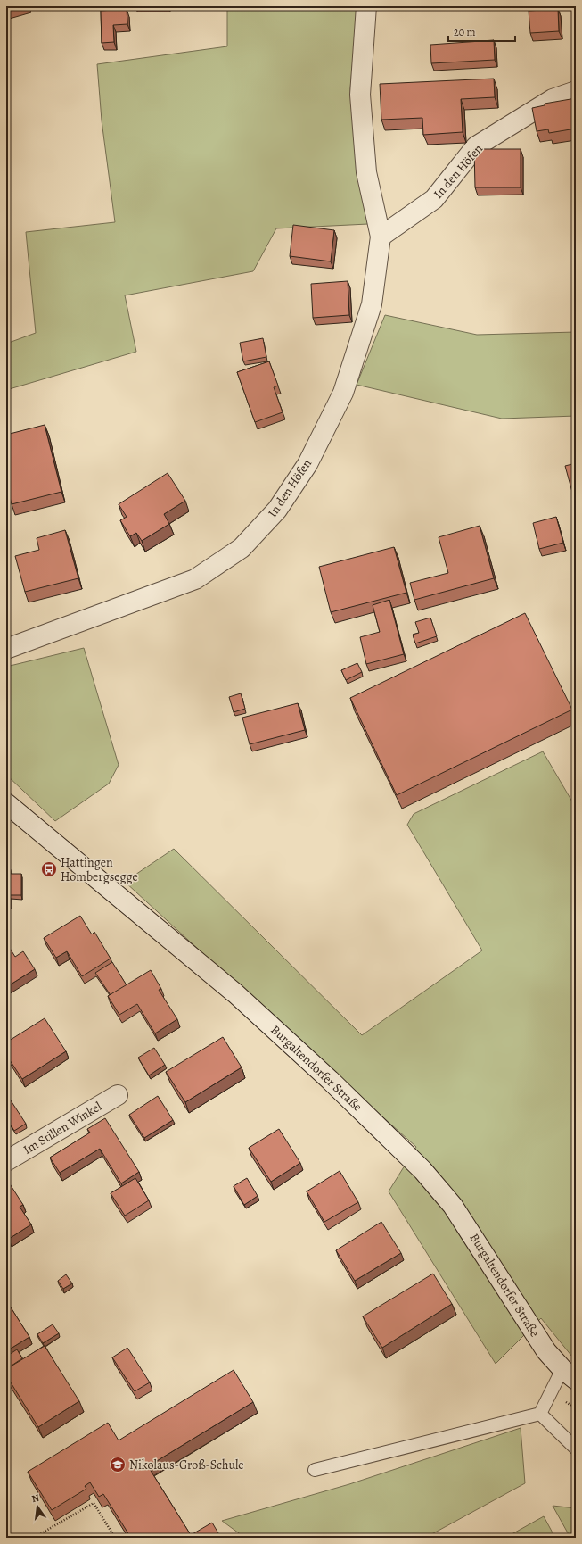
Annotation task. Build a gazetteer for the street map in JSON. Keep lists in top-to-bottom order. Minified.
{"streets":{"street":["In den Höfen","Burgaltendorfer Straße","Im Stillen Winkel"]},"places":{"bus stop":["Hattingen Hombergsegge"],"school or university":["Nikolaus-Groß-Schule"]},"scale_bar":"20 m","north":"top"}
